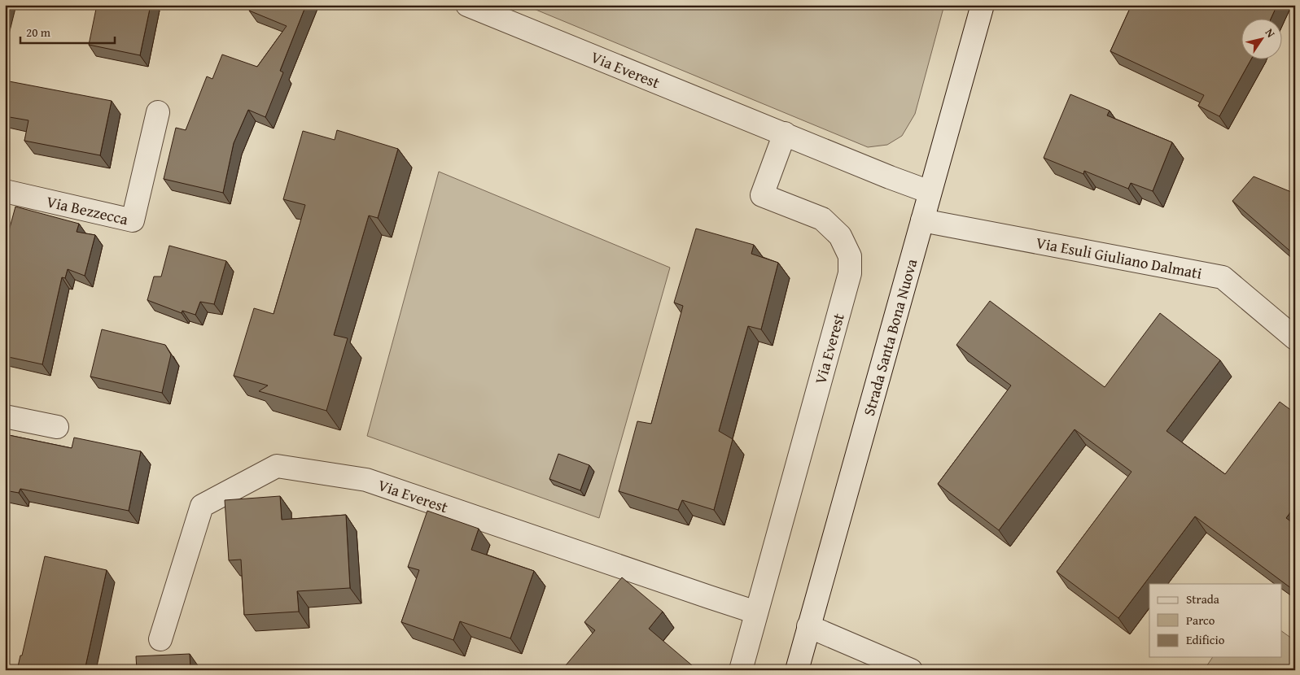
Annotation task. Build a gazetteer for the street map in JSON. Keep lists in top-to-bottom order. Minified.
{"streets":{"street":["Via Everest","Via Bezzecca","Via Esuli Giuliano Dalmati","Strada Santa Bona Nuova"]},"crossings":[["Via Everest","Strada Santa Bona Nuova"],["Via Esuli Giuliano Dalmati","Strada Santa Bona Nuova"]],"legend":["Strada","Parco","Edificio"],"scale_bar":"20 m","north":"top right"}
